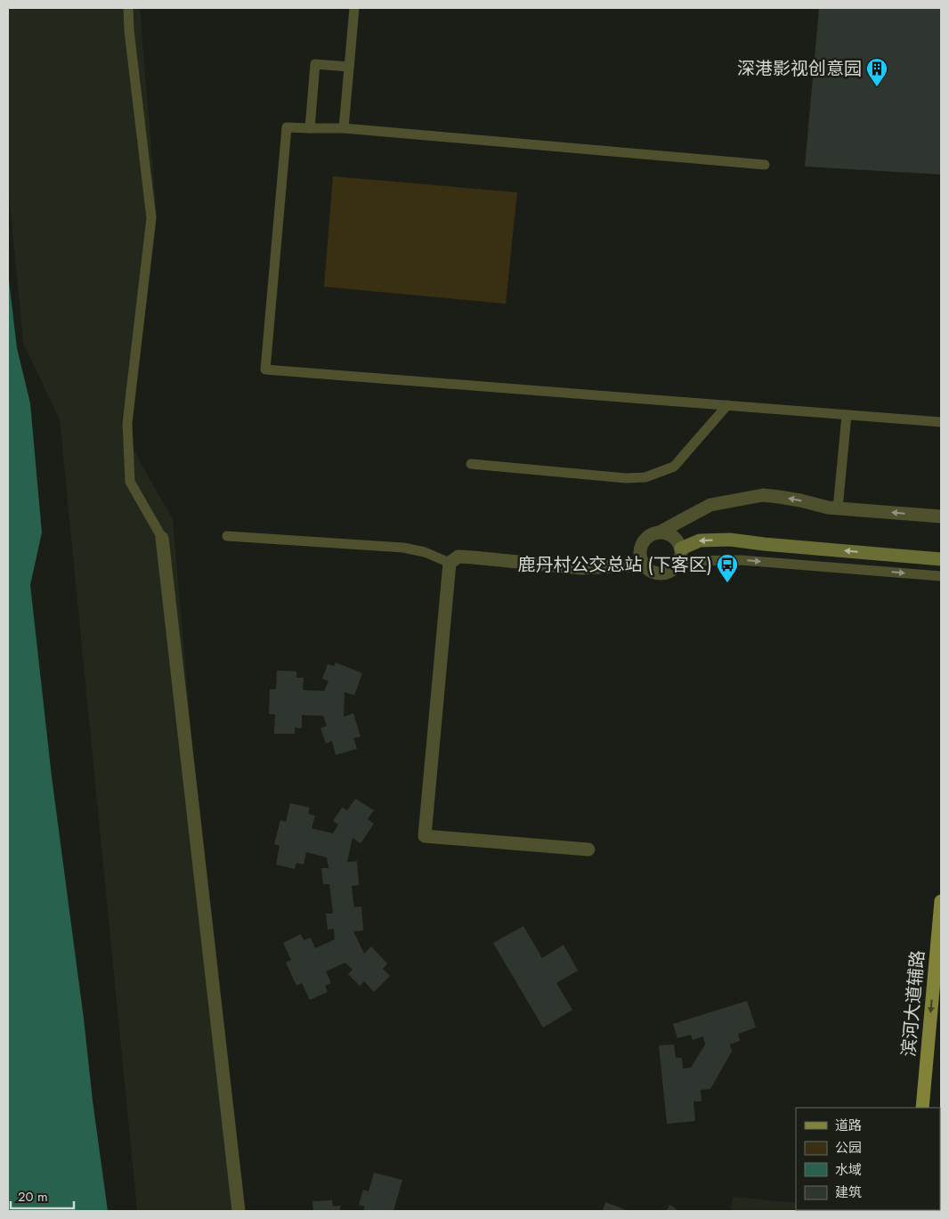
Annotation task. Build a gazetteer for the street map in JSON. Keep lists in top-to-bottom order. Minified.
{"streets":{"main road":["滨河大道辅路"]},"one_way":["滨河大道辅路"],"places":{"building":["深港影视创意园"],"bus stop":["鹿丹村公交总站 (下客区)"]},"legend":["道路","公园","水域","建筑"],"scale_bar":"20 m"}
